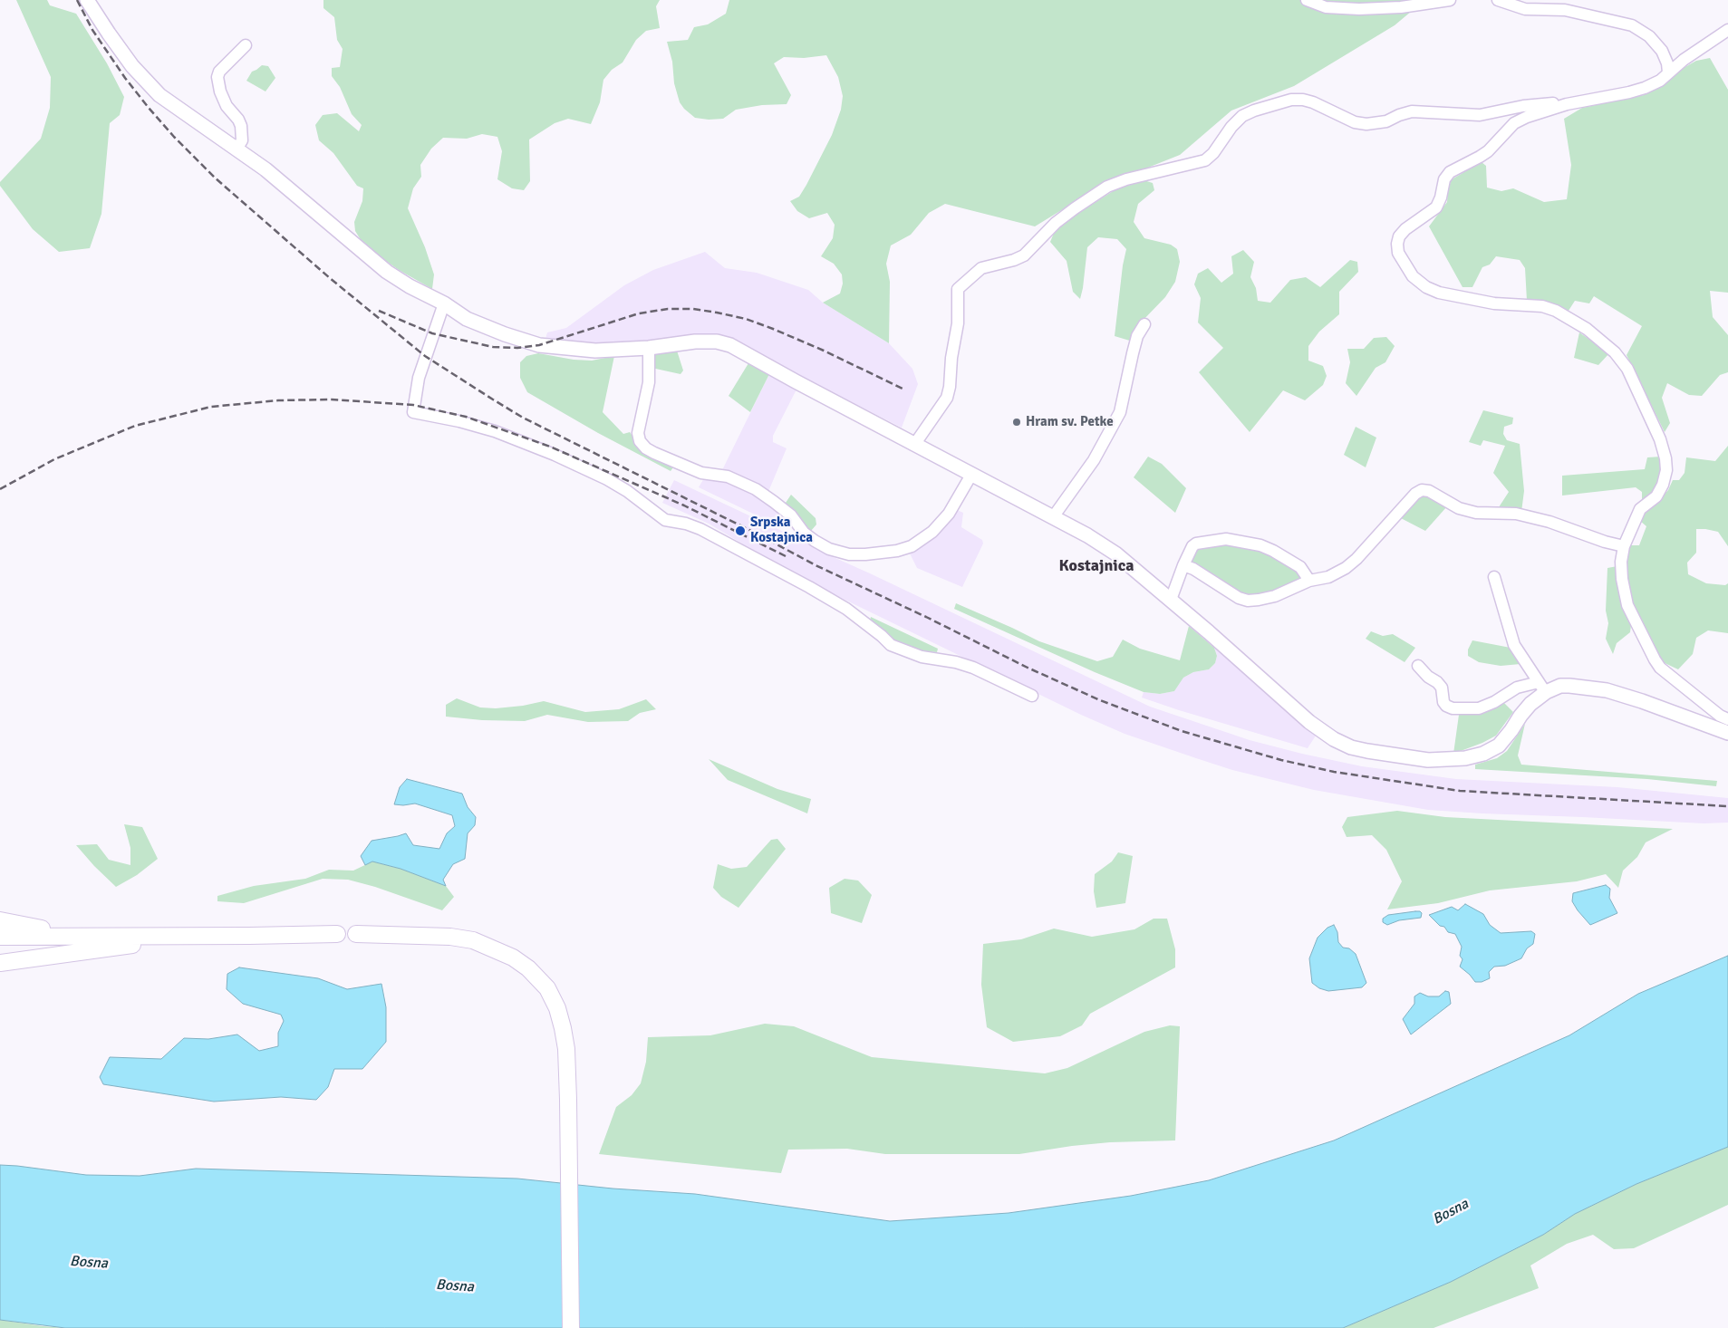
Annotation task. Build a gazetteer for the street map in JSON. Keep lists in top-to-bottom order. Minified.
{"districts":["Kostajnica"],"water":["Bosna"],"places":["Hram sv. Petke","Srpska Kostajnica"]}
